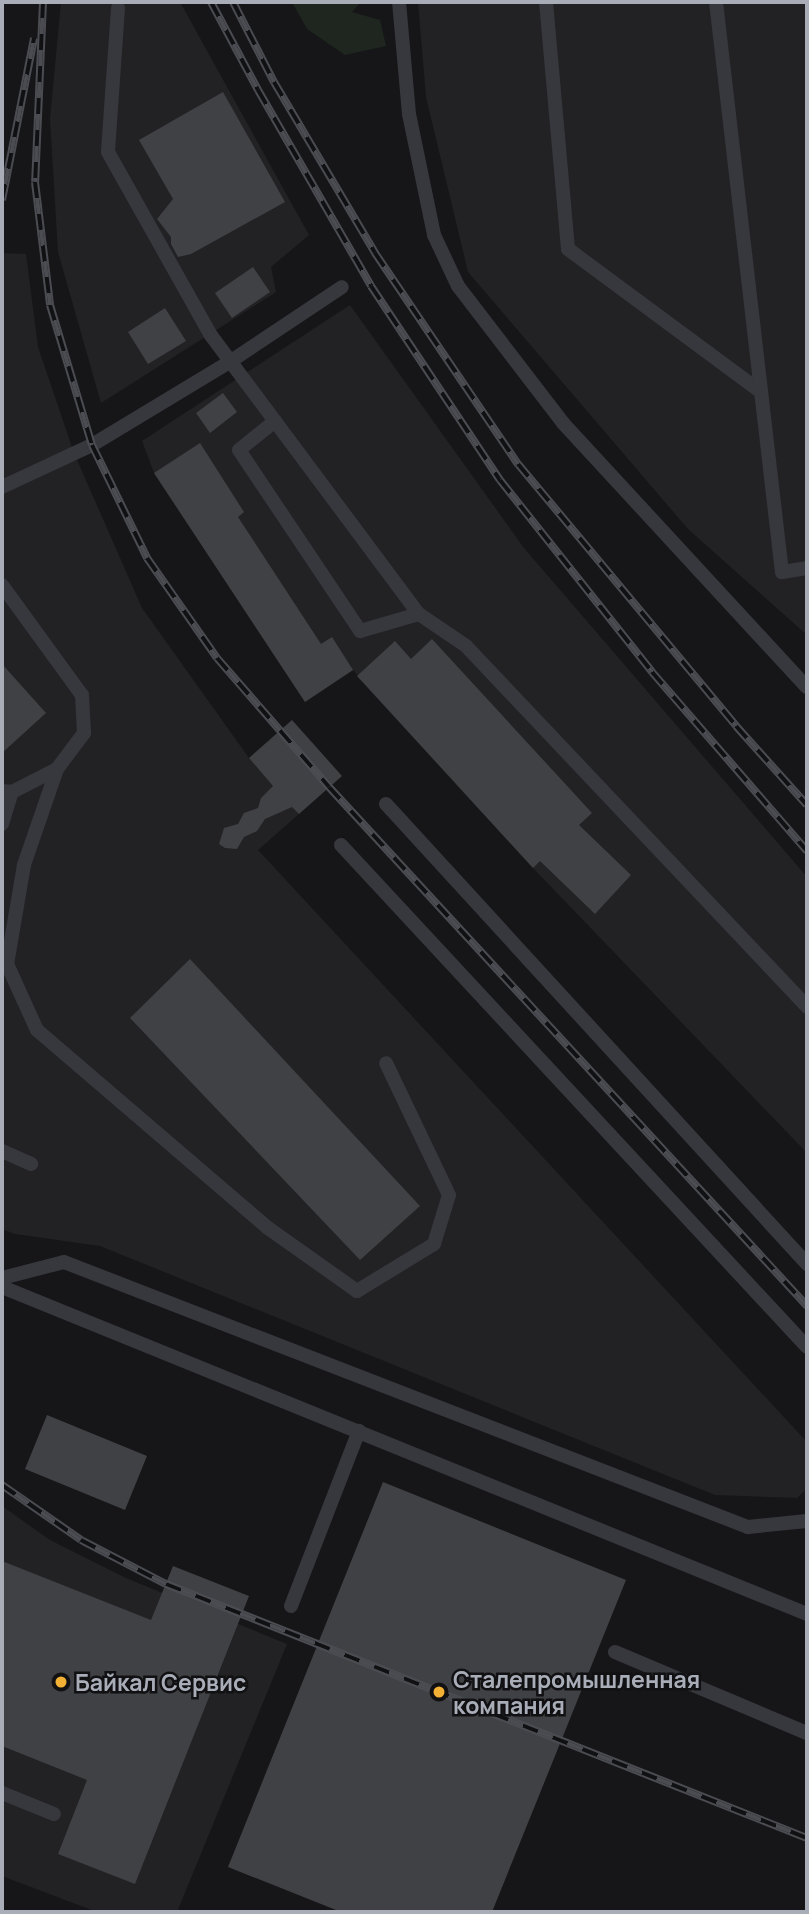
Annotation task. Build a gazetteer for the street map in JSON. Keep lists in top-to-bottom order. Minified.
{"places":["Байкал Сервис","Сталепромышленная компания"]}
